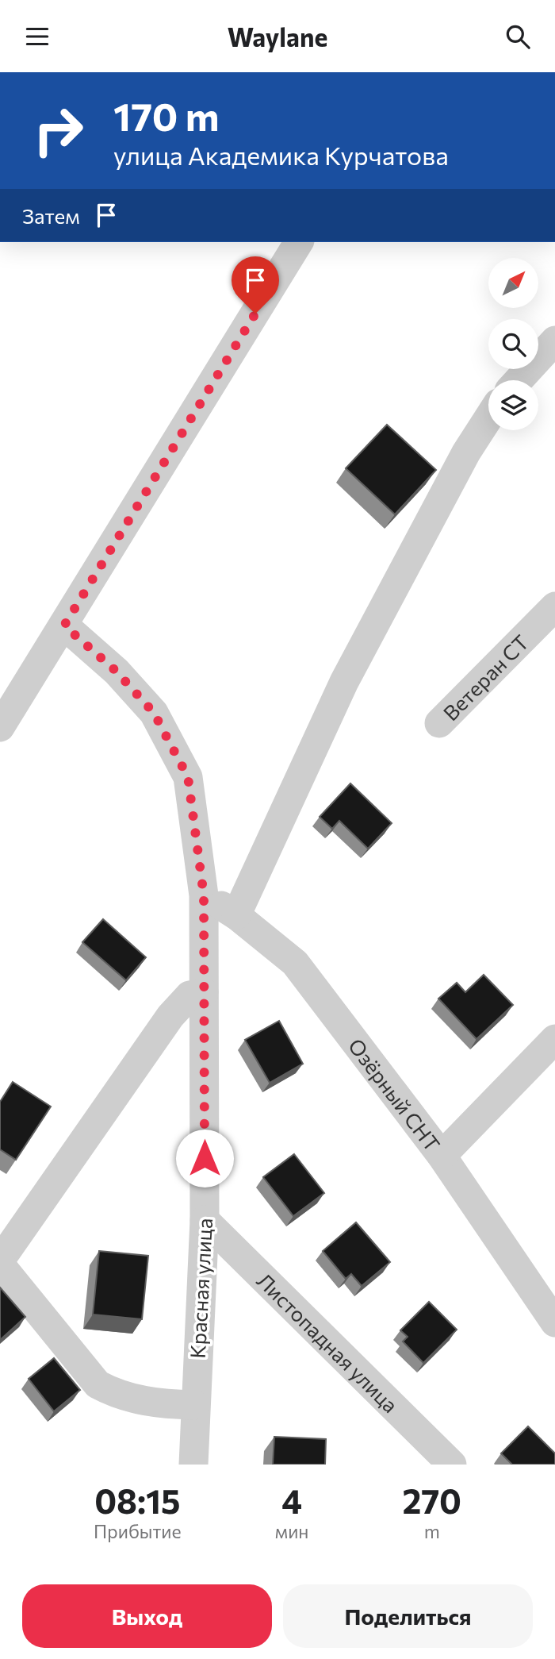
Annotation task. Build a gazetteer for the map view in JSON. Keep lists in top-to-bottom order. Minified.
{"streets":{"street":["Ветеран СТ","Озёрный СНТ","Красная улица","Листопадная улица"]},"crossings":[["Озёрный СНТ","Красная улица"],["Красная улица","Листопадная улица"]],"north":"top right","page":{"header":"Waylane","turn":["170 m","улица Академика Курчатова"],"then":"Затем","eta":["08:15","Прибытие","4","мин","270","m"],"buttons":["Выход","Поделиться"]}}
